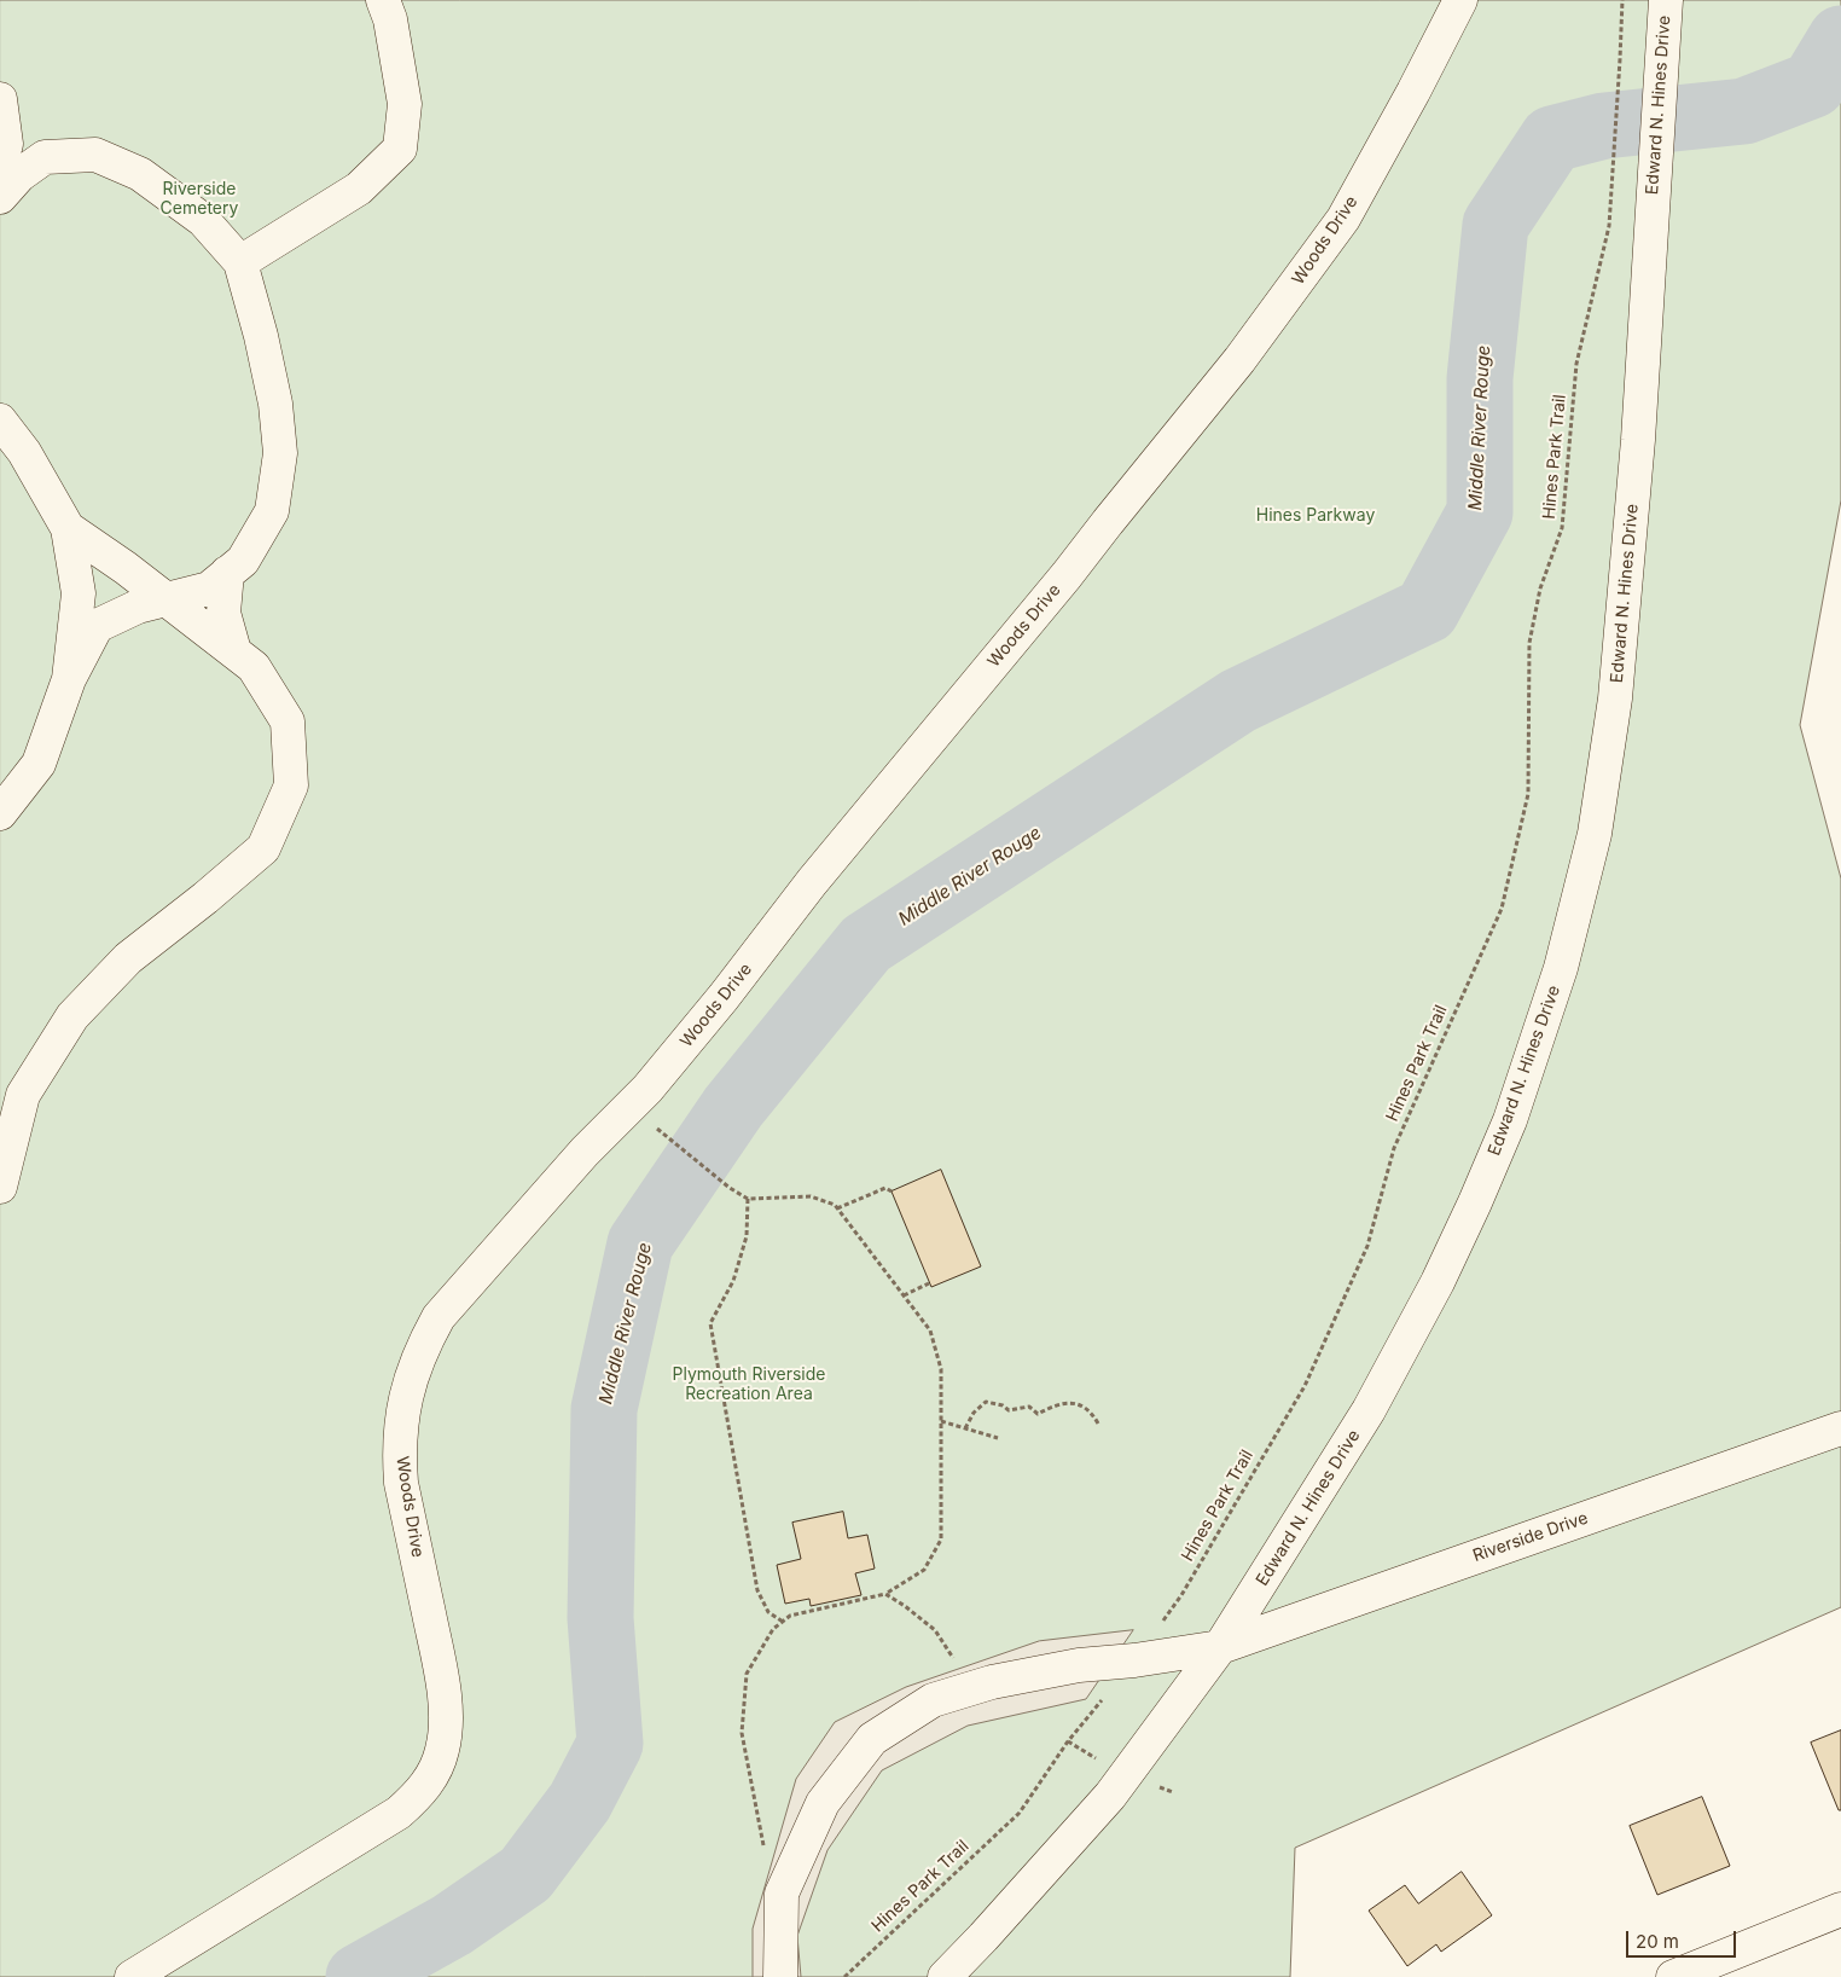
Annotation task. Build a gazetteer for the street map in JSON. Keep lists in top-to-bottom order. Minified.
{"streets":{"street":["Edward N. Hines Drive","Woods Drive","Riverside Drive"],"path":["Hines Park Trail"]},"crossings":[["Edward N. Hines Drive","Riverside Drive"],["Hines Park Trail","Riverside Drive"]],"water":["Middle River Rouge"],"parks":["Riverside Cemetery","Hines Parkway","Plymouth Riverside Recreation Area"],"scale_bar":"20 m"}
